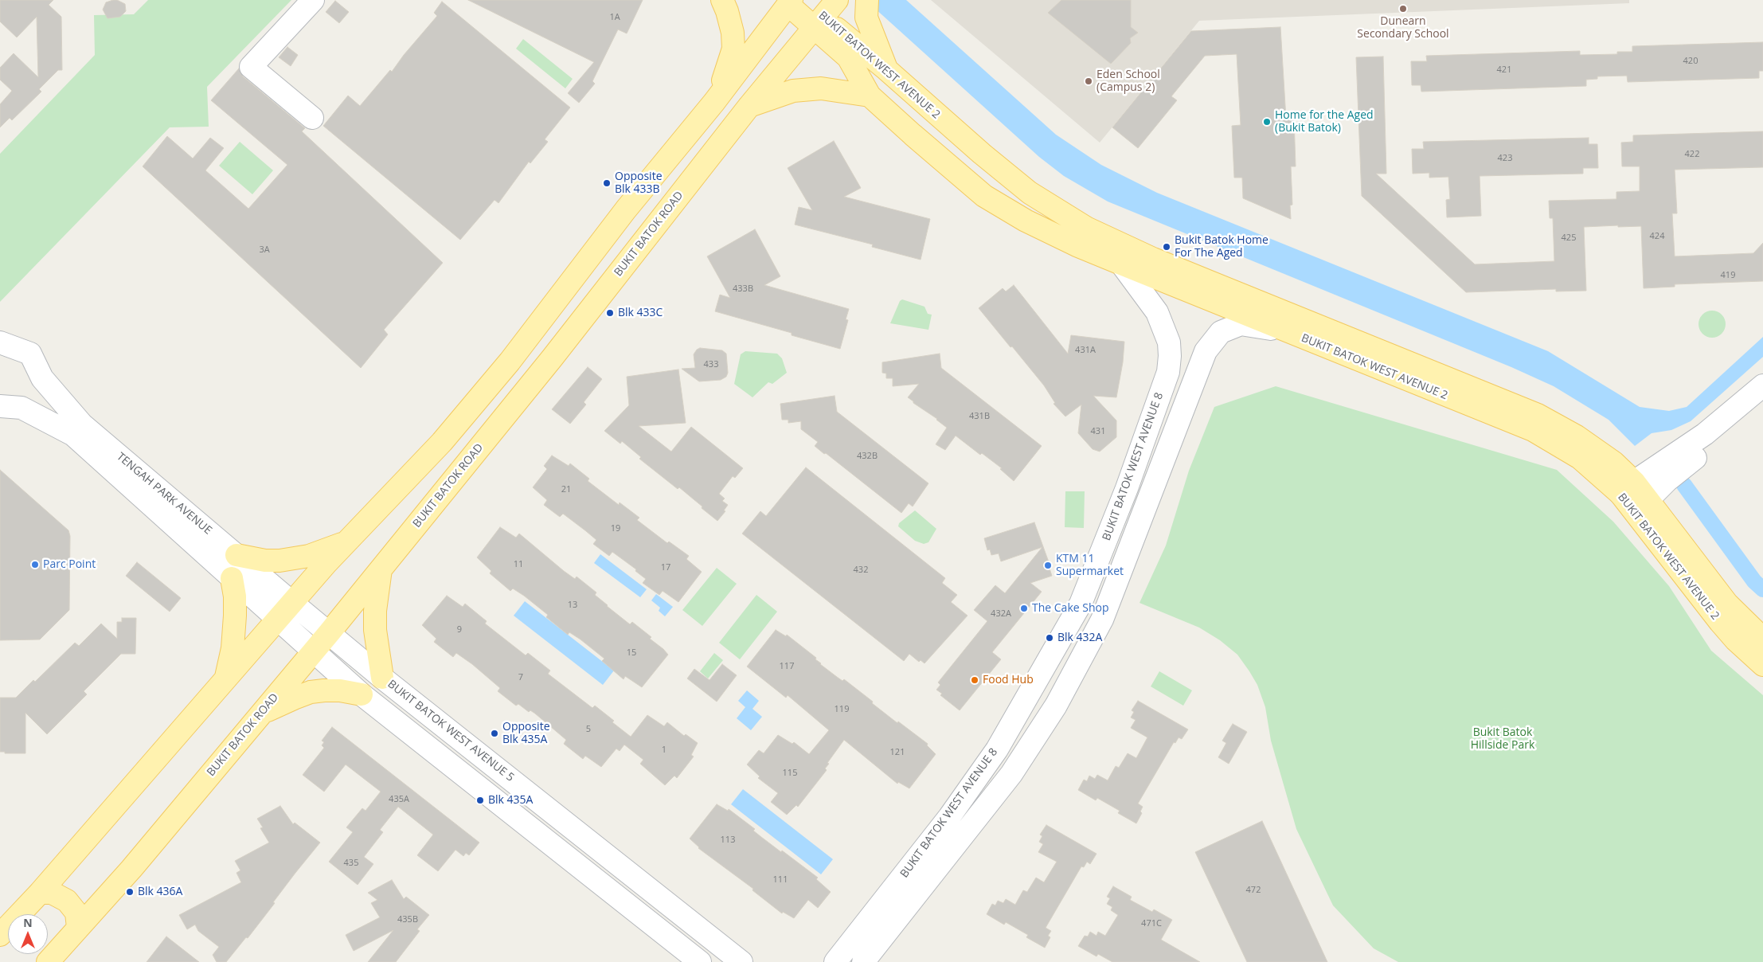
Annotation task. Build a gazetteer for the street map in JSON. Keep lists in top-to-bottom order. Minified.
{"streets":{"main road":["BUKIT BATOK WEST AVENUE 2","BUKIT BATOK ROAD"],"street":["BUKIT BATOK WEST AVENUE 8","TENGAH PARK AVENUE","BUKIT BATOK WEST AVENUE 5"]},"crossings":[["BUKIT BATOK WEST AVENUE 2","BUKIT BATOK ROAD"],["BUKIT BATOK WEST AVENUE 2","BUKIT BATOK WEST AVENUE 8"],["BUKIT BATOK ROAD","BUKIT BATOK WEST AVENUE 5"],["TENGAH PARK AVENUE","BUKIT BATOK WEST AVENUE 5"]],"parks":["Bukit Batok Hillside Park"],"places":["Dunearn Secondary School","Eden School (Campus 2)","Home for the Aged (Bukit Batok)","Opposite Blk 433B","Bukit Batok Home For The Aged","Blk 433C","Parc Point","KTM 11 Supermarket","The Cake Shop","Blk 432A","Food Hub","Opposite Blk 435A","Blk 435A","Blk 436A"],"house_numbers":["1A","420","421","422","423","424","425","3A","419","433B","431A","433","431B","431","432B","21","19","11","17","432","13","432A","9","15","117","7","119","5","1","121","115","435A","113","435","111","472","435B","471C"],"north":"top"}
